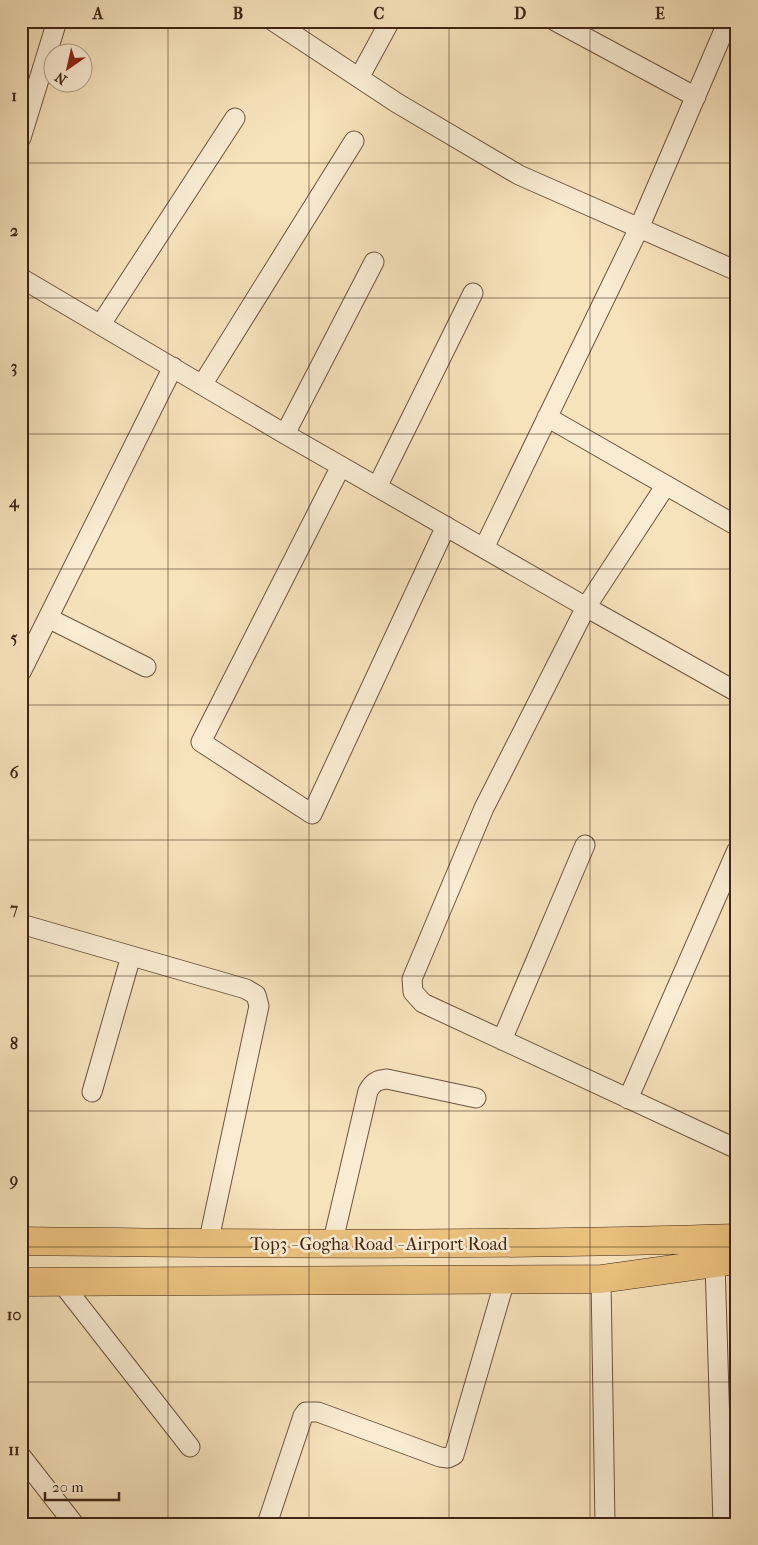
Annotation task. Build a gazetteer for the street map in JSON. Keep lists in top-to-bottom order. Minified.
{"streets":{"main road":["Top3 - Gogha Road - Airport Road"]},"scale_bar":"20 m","north":"bottom left","grid":{"columns":["A","B","C","D","E"],"rows":["1","2","3","4","5","6","7","8","9","10","11"]}}
